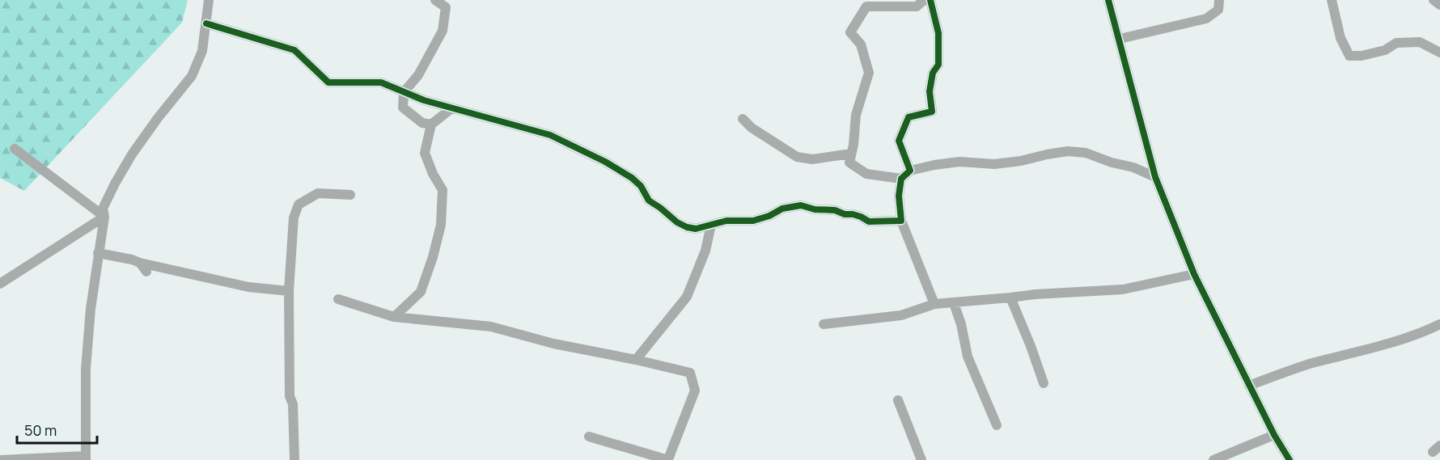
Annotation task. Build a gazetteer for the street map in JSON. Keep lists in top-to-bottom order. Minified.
{"scale_bar":"50 m"}
